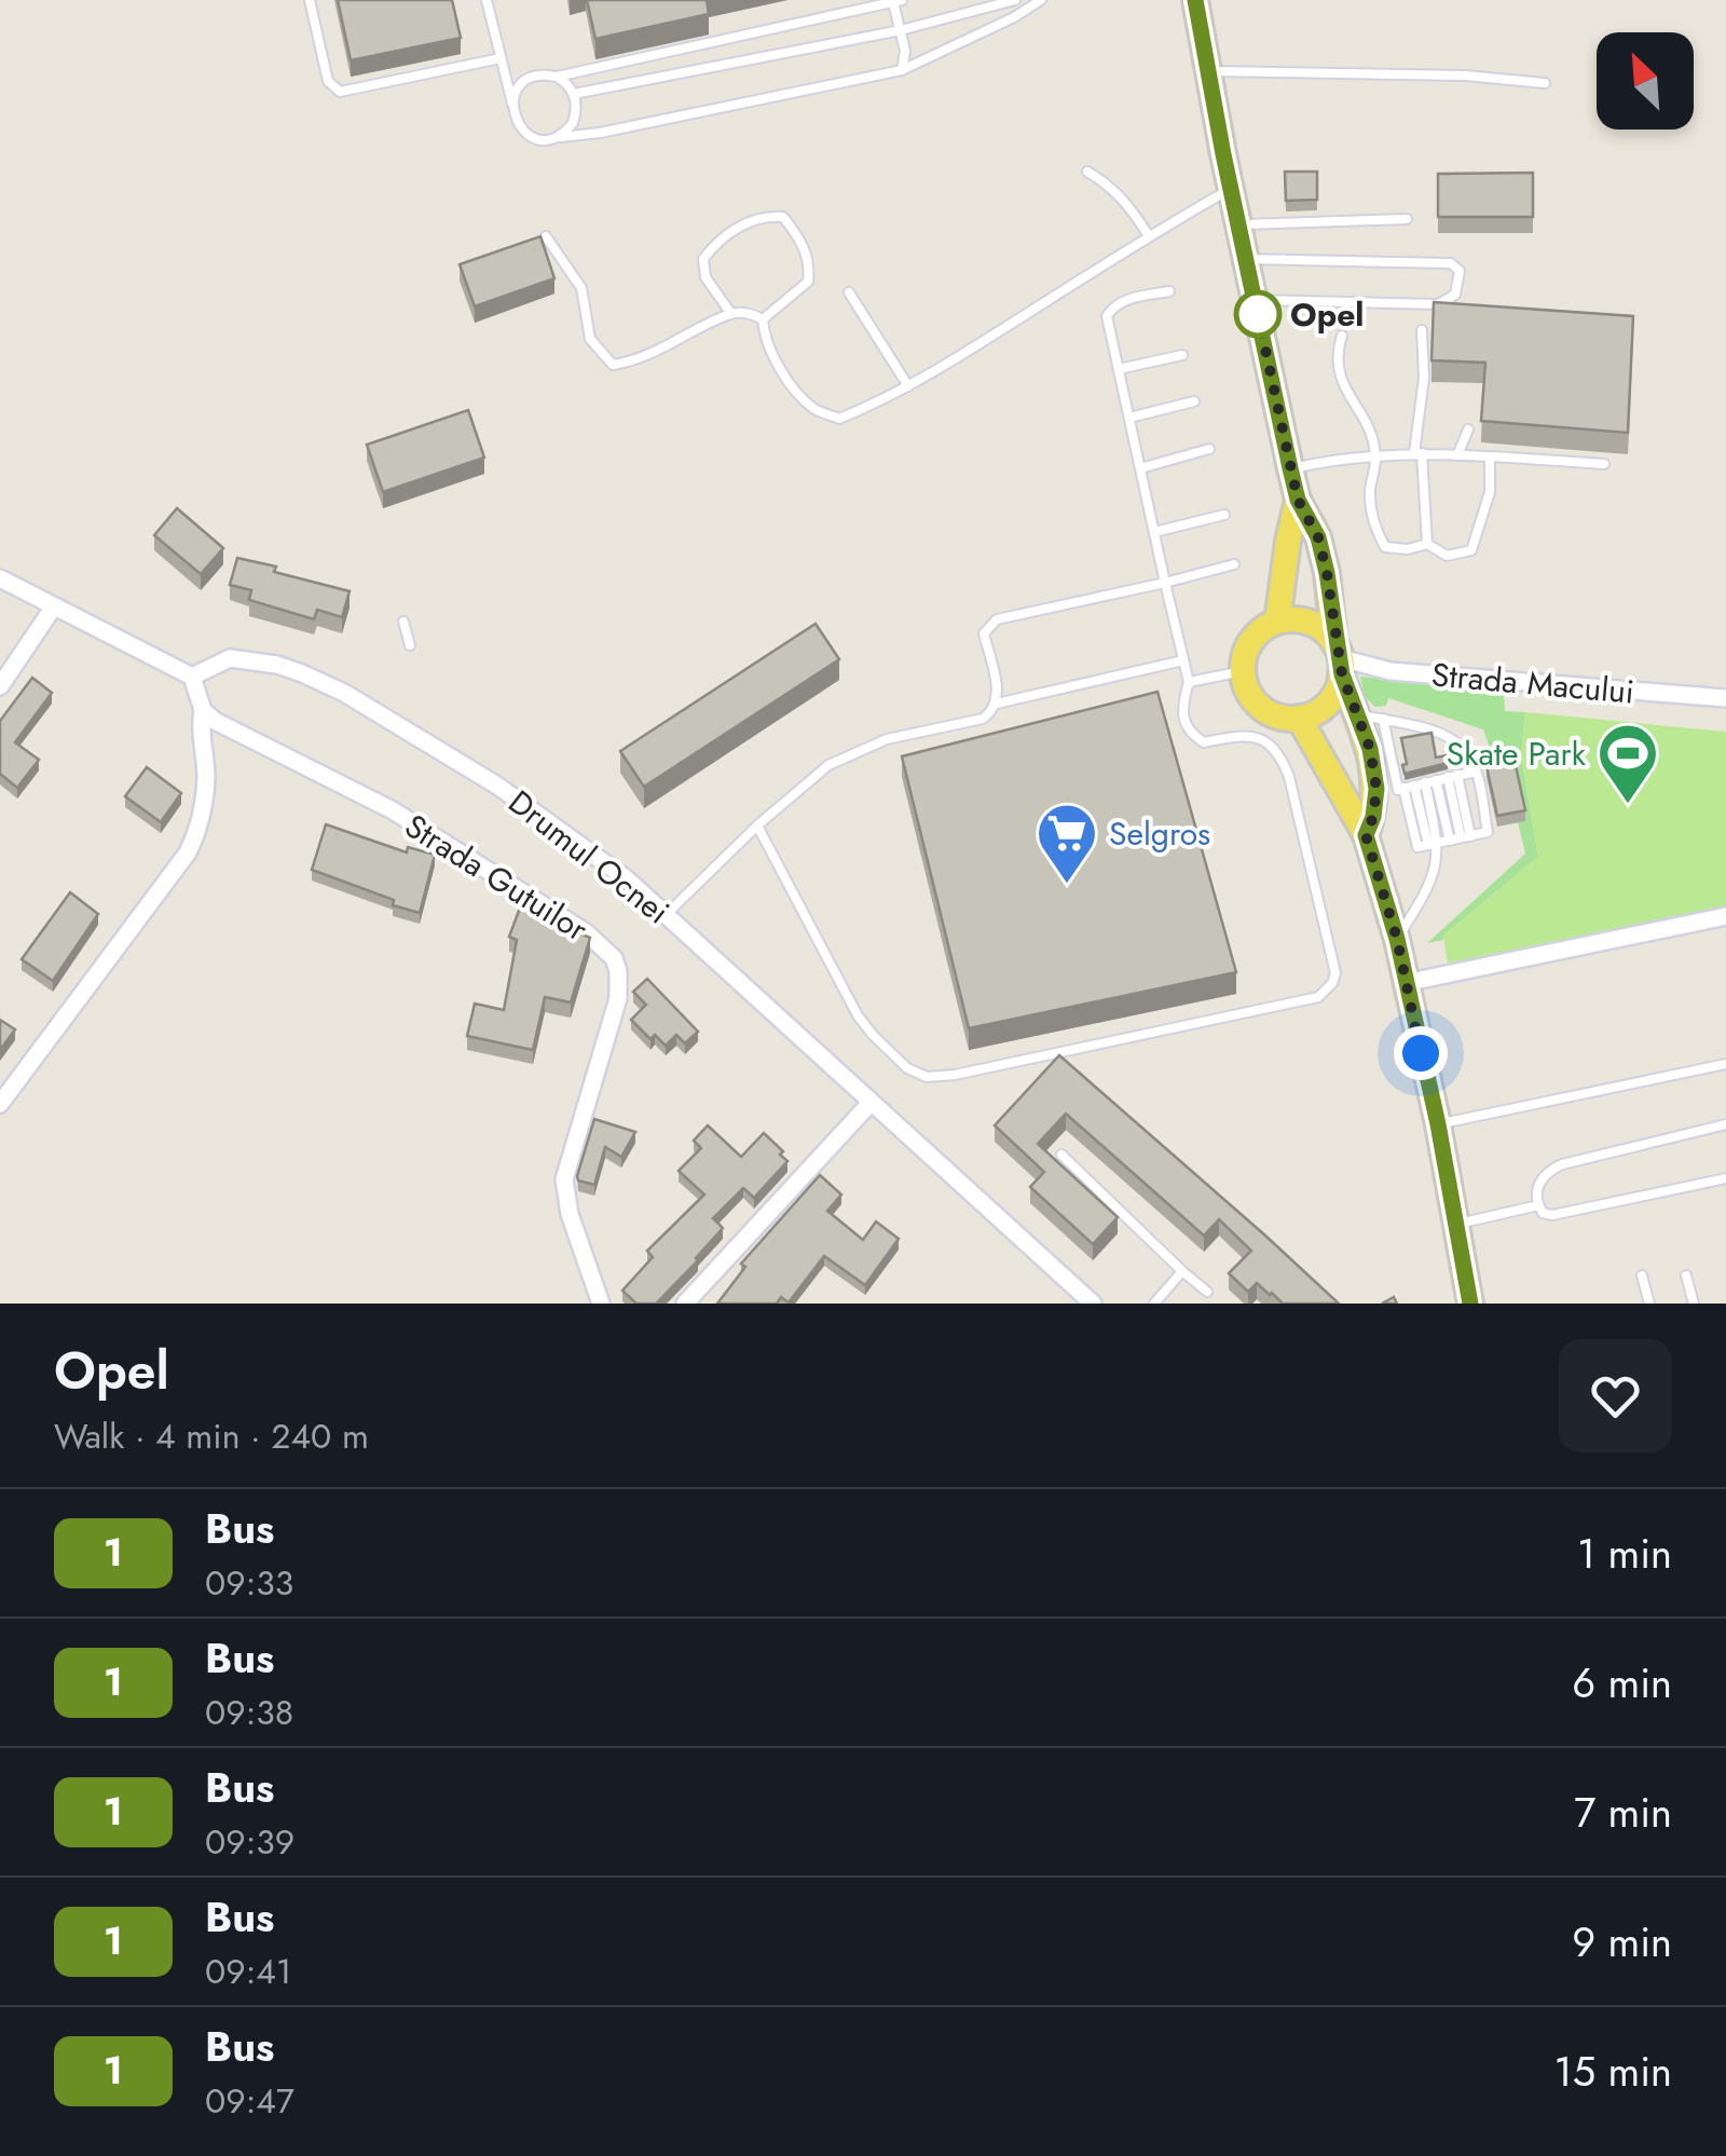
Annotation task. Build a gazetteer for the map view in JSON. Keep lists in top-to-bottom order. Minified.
{"streets":{"street":["Strada Macului","Drumul Ocnei","Strada Gutuilor"]},"places":{"other":["Opel"],"sports":["Skate Park"],"supermarket":["Selgros"]},"lines":["bus line 1"],"north":"top left","page":{"heading":["Opel","Walk · 4 min · 240 m"],"list":[{"mark":"1","name":"Bus","note":"09:33","value":"1 min"},{"mark":"1","name":"Bus","note":"09:38","value":"6 min"},{"mark":"1","name":"Bus","note":"09:39","value":"7 min"},{"mark":"1","name":"Bus","note":"09:41","value":"9 min"},{"mark":"1","name":"Bus","note":"09:47","value":"15 min"}]}}
